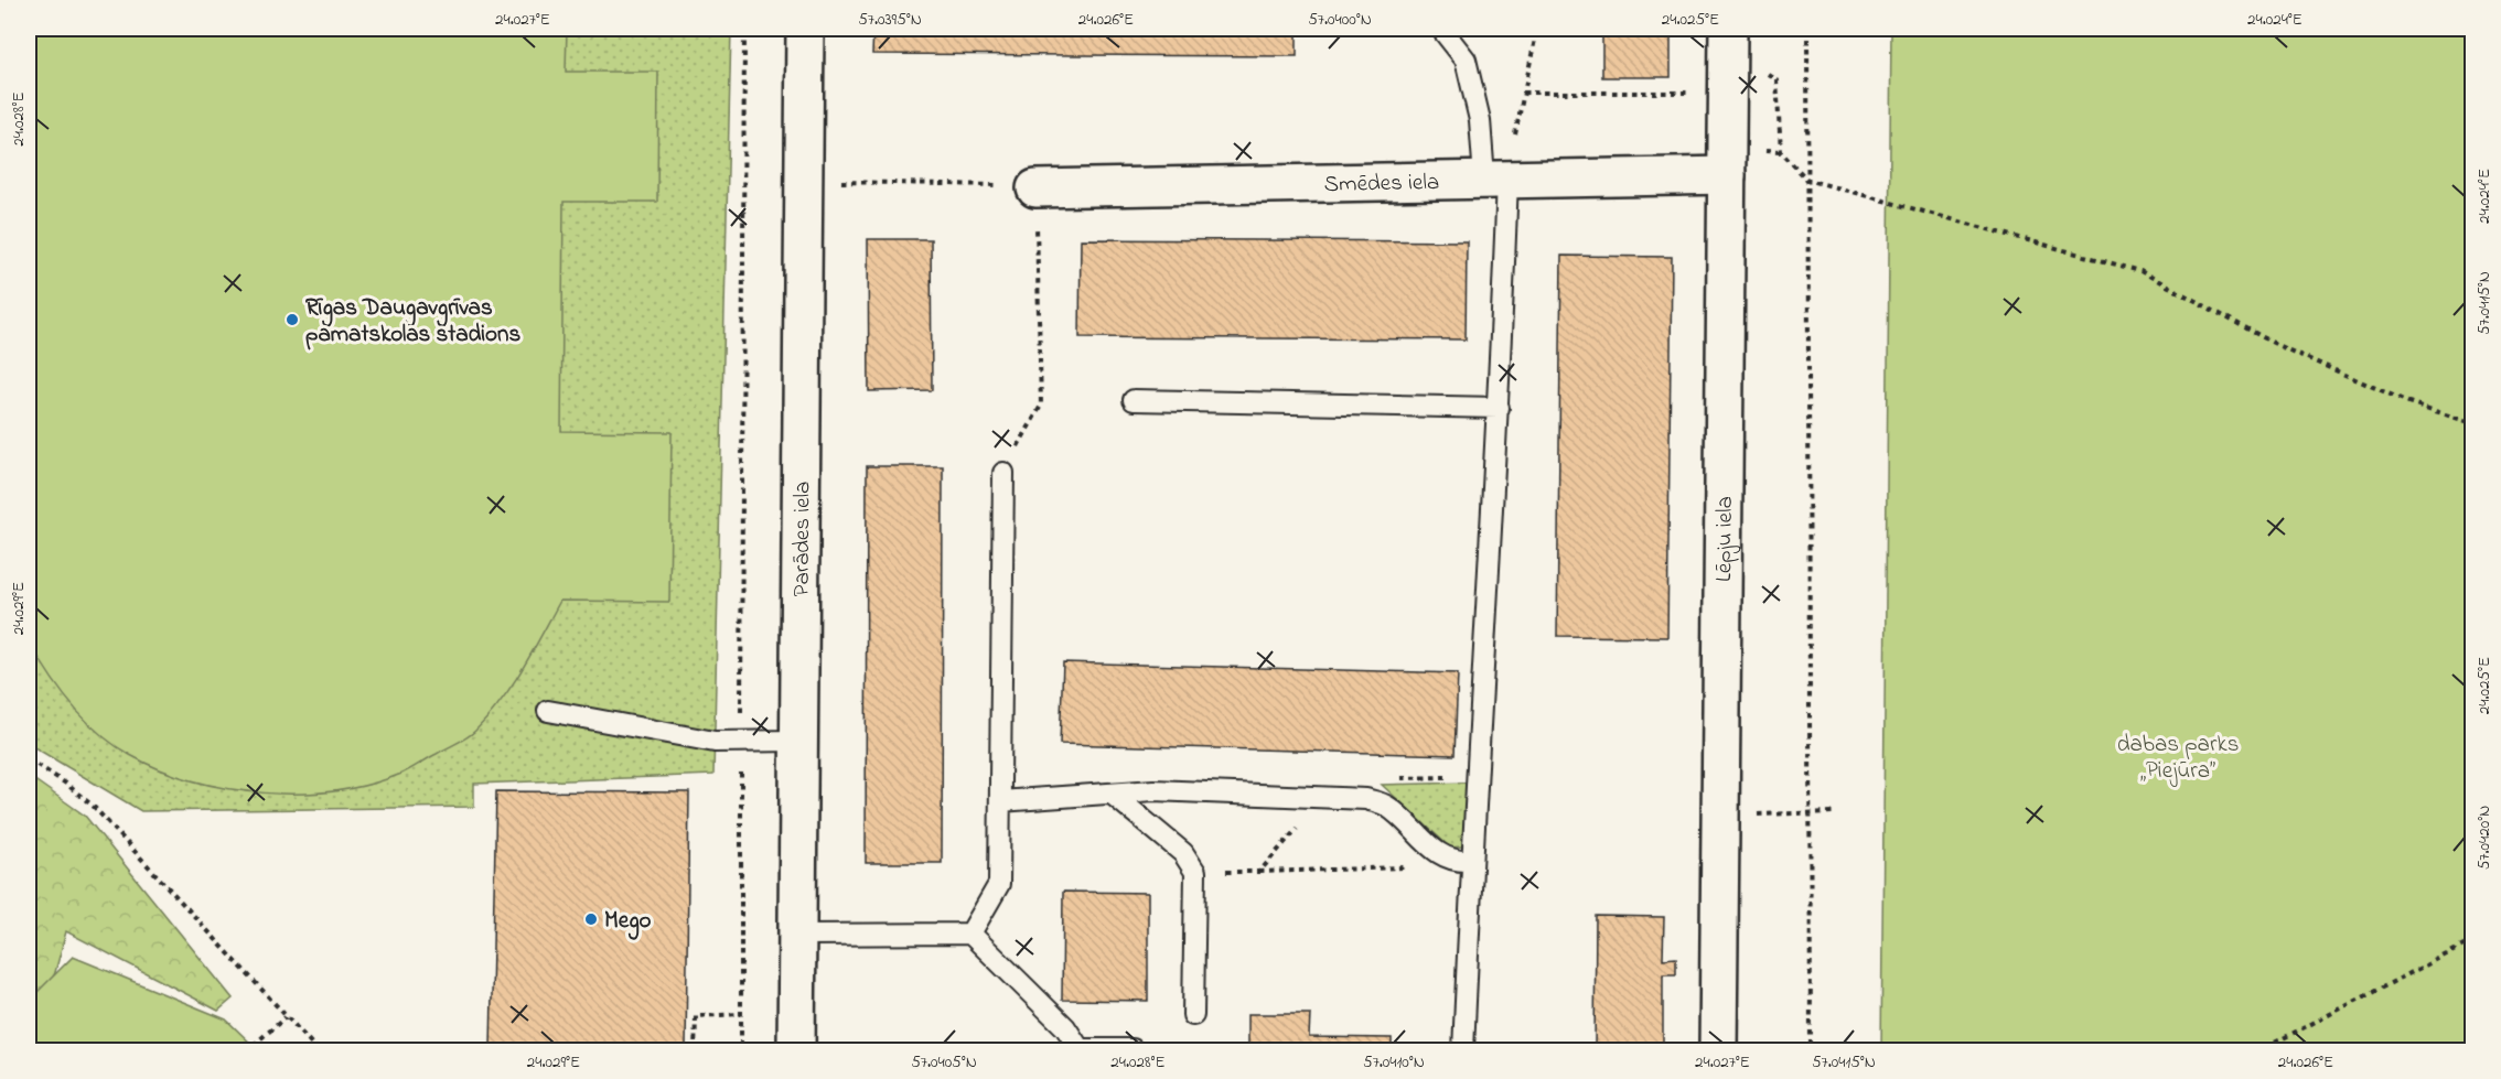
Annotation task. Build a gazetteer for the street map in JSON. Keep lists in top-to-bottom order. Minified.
{"streets":{"street":["Smēdes iela","Parādes iela","Lēpju iela"]},"crossings":[["Smēdes iela","Lēpju iela"]],"parks":["dabas parks „Piejūra”"],"places":["Rīgas Daugavgrīvas pamatskolas stadions","Mego"],"coordinates":["24.027°E","57.0395°N","24.026°E","57.0400°N","24.025°E","24.024°E","24.028°E","57.0415°N","24.029°E","57.0420°N","57.0405°N","57.0410°N"]}
